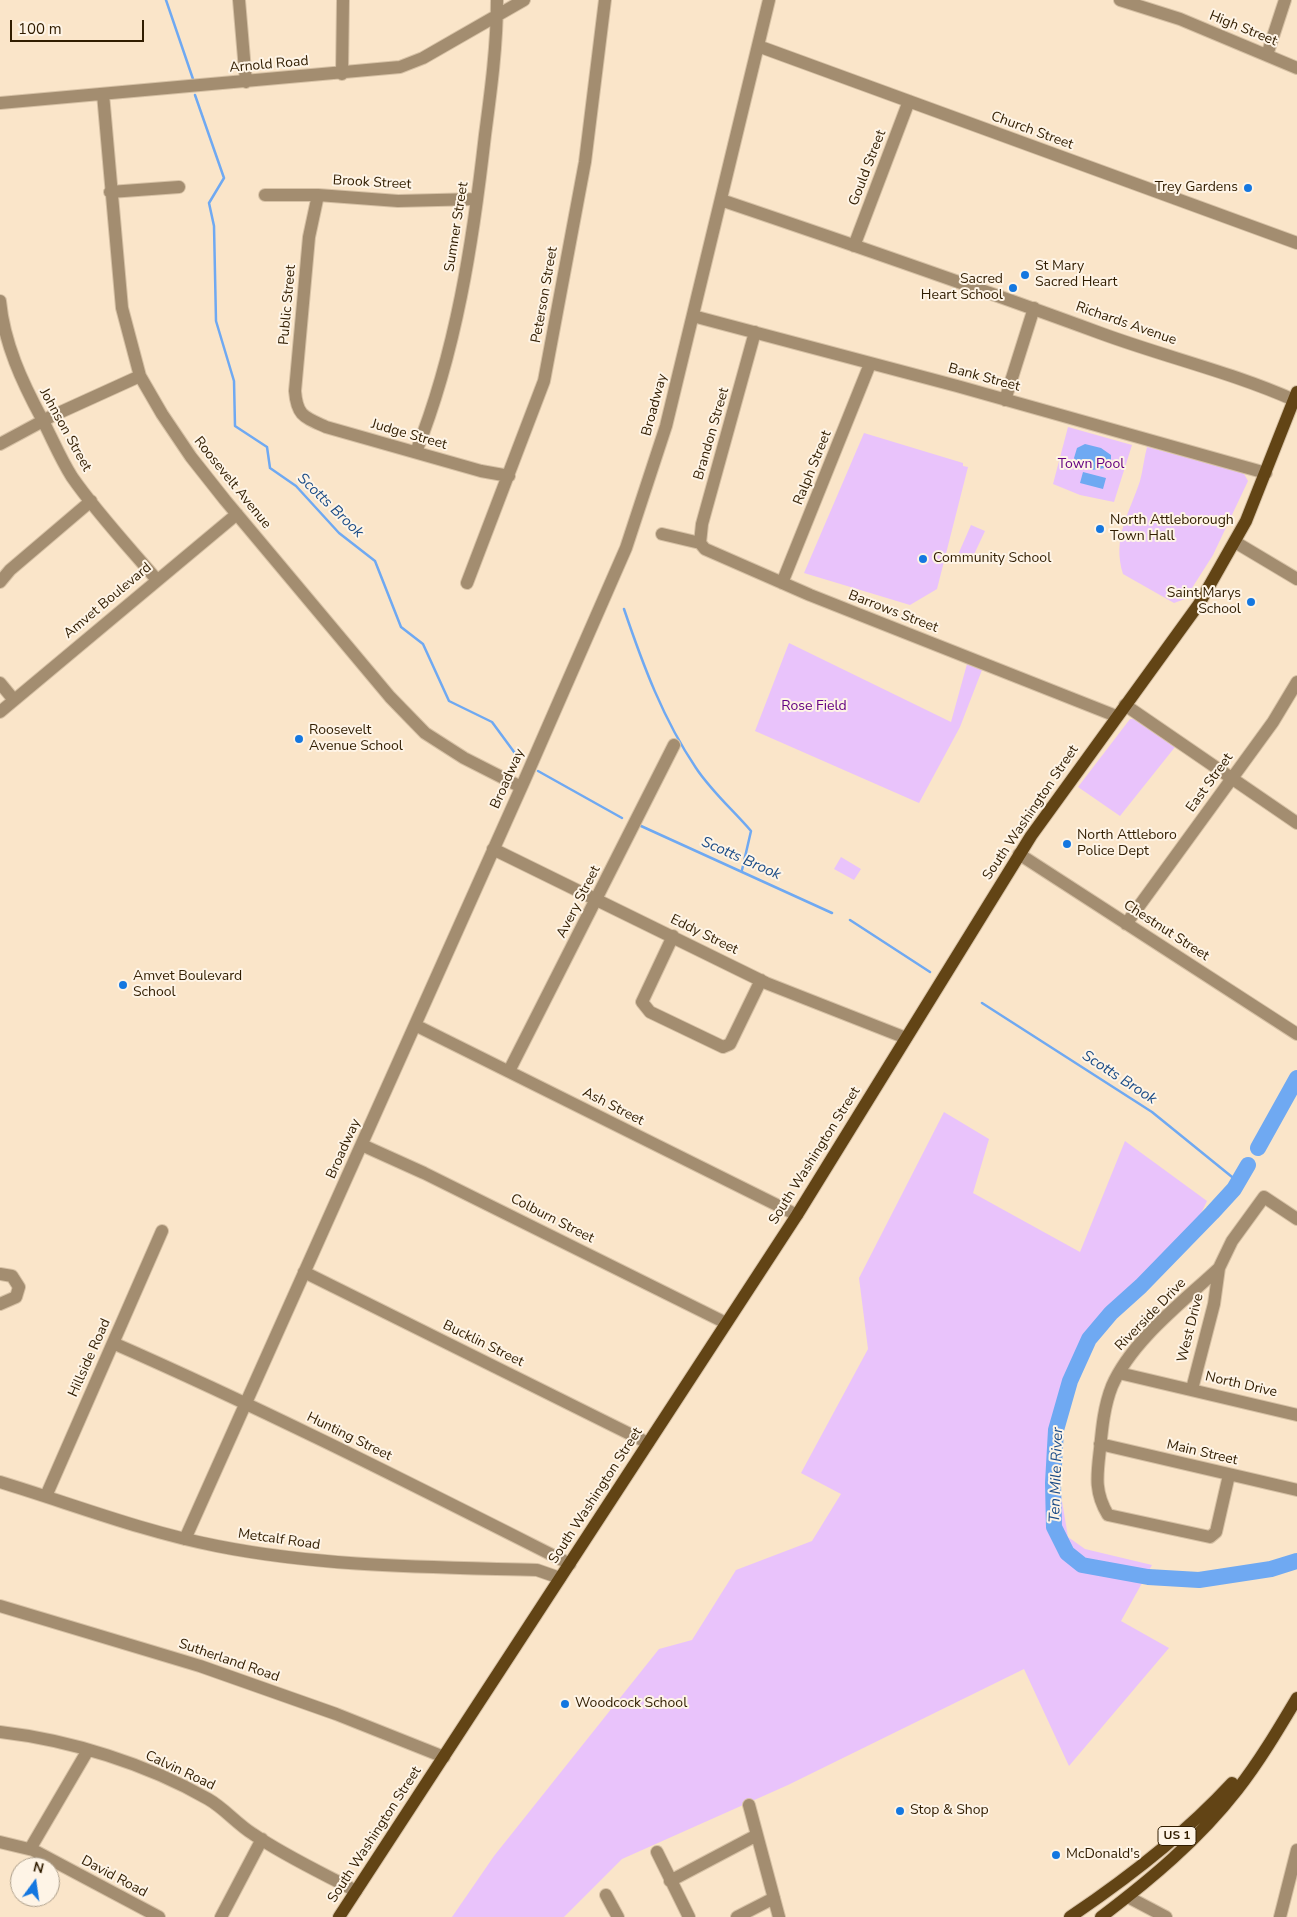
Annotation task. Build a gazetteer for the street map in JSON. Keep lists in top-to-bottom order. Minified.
{"streets":{"main road":["South Washington Street","US 1"],"street":["High Street","Arnold Road","Church Street","Gould Street","Brook Street","Sumner Street","Peterson Street","Public Street","Richards Avenue","Bank Street","Broadway","Johnson Street","Brandon Street","Judge Street","Ralph Street","Roosevelt Avenue","Amvet Boulevard","Barrows Street","East Street","Avery Street","Chestnut Street","Eddy Street","Ash Street","Colburn Street","Riverside Drive","West Drive","Bucklin Street","Hillside Road","North Drive","Hunting Street","Main Street","Metcalf Road","Sutherland Road","Calvin Road","David Road"]},"crossings":[["Arnold Road","Sumner Street"],["Arnold Road","Roosevelt Avenue"],["Church Street","Gould Street"],["Church Street","Broadway"],["Gould Street","Richards Avenue"],["Brook Street","Sumner Street"],["Brook Street","Public Street"],["Sumner Street","Judge Street"],["Peterson Street","Judge Street"],["Public Street","Judge Street"],["Richards Avenue","Broadway"],["Richards Avenue","South Washington Street"],["Bank Street","Broadway"],["Bank Street","Brandon Street"],["Bank Street","Ralph Street"],["Bank Street","South Washington Street"],["Broadway","Roosevelt Avenue"],["Broadway","Eddy Street"],["Broadway","Ash Street"],["Broadway","Colburn Street"],["Broadway","Bucklin Street"],["Broadway","Hunting Street"],["Broadway","Metcalf Road"],["Johnson Street","Amvet Boulevard"],["Brandon Street","Barrows Street"],["Ralph Street","Barrows Street"],["Roosevelt Avenue","Amvet Boulevard"],["Barrows Street","South Washington Street"],["East Street","Chestnut Street"],["South Washington Street","Chestnut Street"],["South Washington Street","Eddy Street"],["South Washington Street","Ash Street"],["South Washington Street","Colburn Street"],["South Washington Street","Bucklin Street"],["South Washington Street","Hunting Street"],["South Washington Street","Metcalf Road"],["South Washington Street","Sutherland Road"],["South Washington Street","Calvin Road"],["Avery Street","Eddy Street"],["Avery Street","Ash Street"],["Riverside Drive","West Drive"],["Riverside Drive","North Drive"],["Riverside Drive","Main Street"],["West Drive","North Drive"],["Hillside Road","Hunting Street"],["Hillside Road","Metcalf Road"]],"water":["Scotts Brook","Ten Mile River"],"parks":["Town Pool","Rose Field"],"places":["Trey Gardens","St Mary Sacred Heart","Sacred Heart School","North Attleborough Town Hall","Community School","Saint Marys School","Roosevelt Avenue School","North Attleboro Police Dept","Amvet Boulevard School","Woodcock School","Stop & Shop","McDonald's"],"scale_bar":"100 m","north":"top"}
